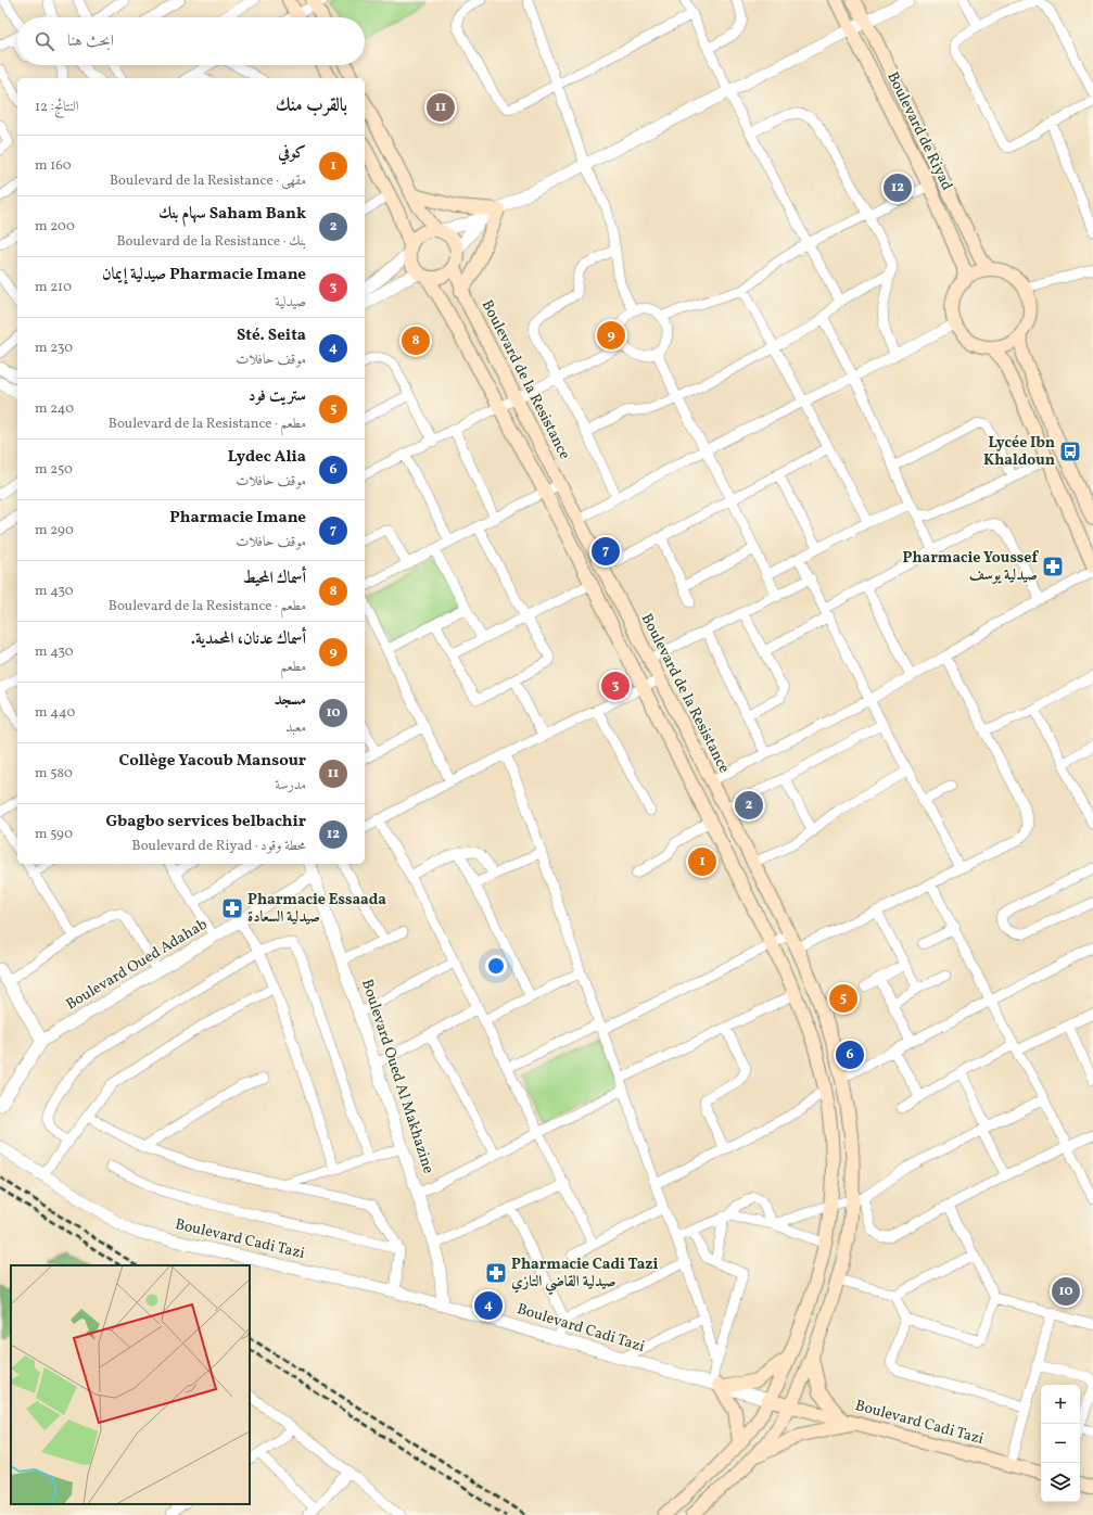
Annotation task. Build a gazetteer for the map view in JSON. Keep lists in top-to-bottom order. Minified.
{"streets":{"main road":["Boulevard de Riyad","Boulevard de la Resistance","Boulevard Cadi Tazi"],"street":["Boulevard Oued Adahab","Boulevard Oued Al Makhazine"]},"crossings":[["Boulevard de la Resistance","Boulevard Cadi Tazi"],["Boulevard Oued Adahab","Boulevard Oued Al Makhazine"],["Boulevard Oued Al Makhazine","Boulevard Cadi Tazi"]],"places":{"bus stop":["Lycée Ibn Khaldoun"],"pharmacy":["Pharmacie Youssef صيدلية يوسف","Pharmacie Essaada صيدلية السعادة","Pharmacie Cadi Tazi صيدلية القاضي التازي"]},"page":{"search":"ابحث هنا","heading":["بالقرب منك","النتائج: 12"],"pins":["11","12","9","8","7","3","2","1","5","6","10","4"],"list":[{"mark":"1","name":"كوفي","note":"مقهى · Boulevard de la Resistance","value":"160 m"},{"mark":"2","name":"Saham Bank سهام بنك","note":"بنك · Boulevard de la Resistance","value":"200 m"},{"mark":"3","name":"Pharmacie Imane صيدلية إيمان","note":"صيدلية","value":"210 m"},{"mark":"4","name":"Sté. Seita","note":"موقف حافلات","value":"230 m"},{"mark":"5","name":"ستريت فود","note":"مطعم · Boulevard de la Resistance","value":"240 m"},{"mark":"6","name":"Lydec Alia","note":"موقف حافلات","value":"250 m"},{"mark":"7","name":"Pharmacie Imane","note":"موقف حافلات","value":"290 m"},{"mark":"8","name":"أسماك المحيط","note":"مطعم · Boulevard de la Resistance","value":"430 m"},{"mark":"9","name":"أسماك عدنان، المحمدية.","note":"مطعم","value":"430 m"},{"mark":"10","name":"مسجد","note":"معبد","value":"440 m"},{"mark":"11","name":"Collège Yacoub Mansour","note":"مدرسة","value":"580 m"},{"mark":"12","name":"Gbagbo services belbachir","note":"محطة وقود · Boulevard de Riyad","value":"590 m"}],"map_buttons":["+","−"]}}
